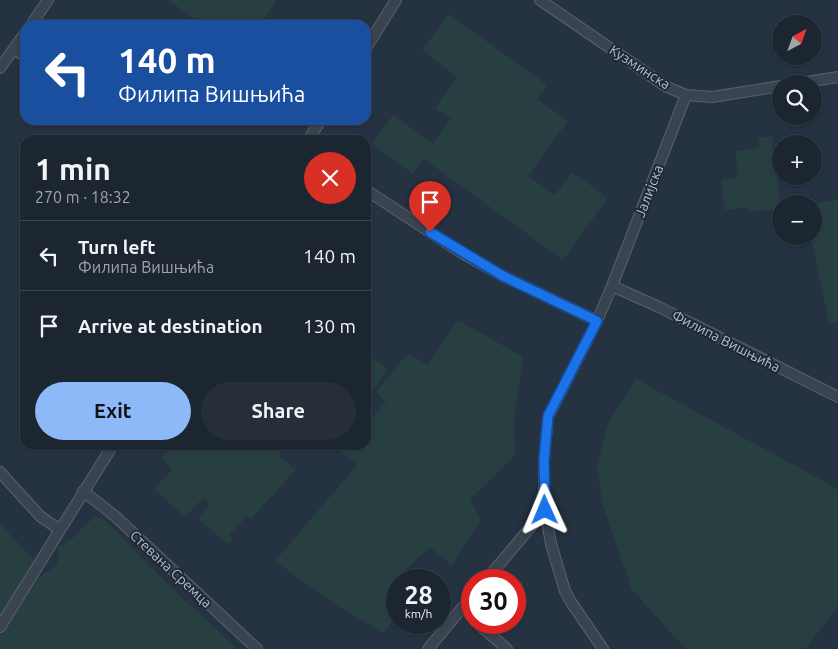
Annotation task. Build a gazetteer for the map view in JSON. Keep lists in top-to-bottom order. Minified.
{"streets":{"street":["Кузминска","Јалијска","Филипа Вишњића","Стевана Сремца"]},"crossings":[["Кузминска","Јалијска"],["Јалијска","Филипа Вишњића"]],"north":"top right","page":{"map_buttons":["+","−"],"turn":["140 m","Филипа Вишњића"],"heading":["1 min","270 m · 18:32"],"list":[{"name":"Turn left","note":"Филипа Вишњића","value":"140 m"},{"name":"Arrive at destination","value":"130 m"}],"buttons":["Exit","Share"],"speed":"28 km/h","limit":"30"}}
